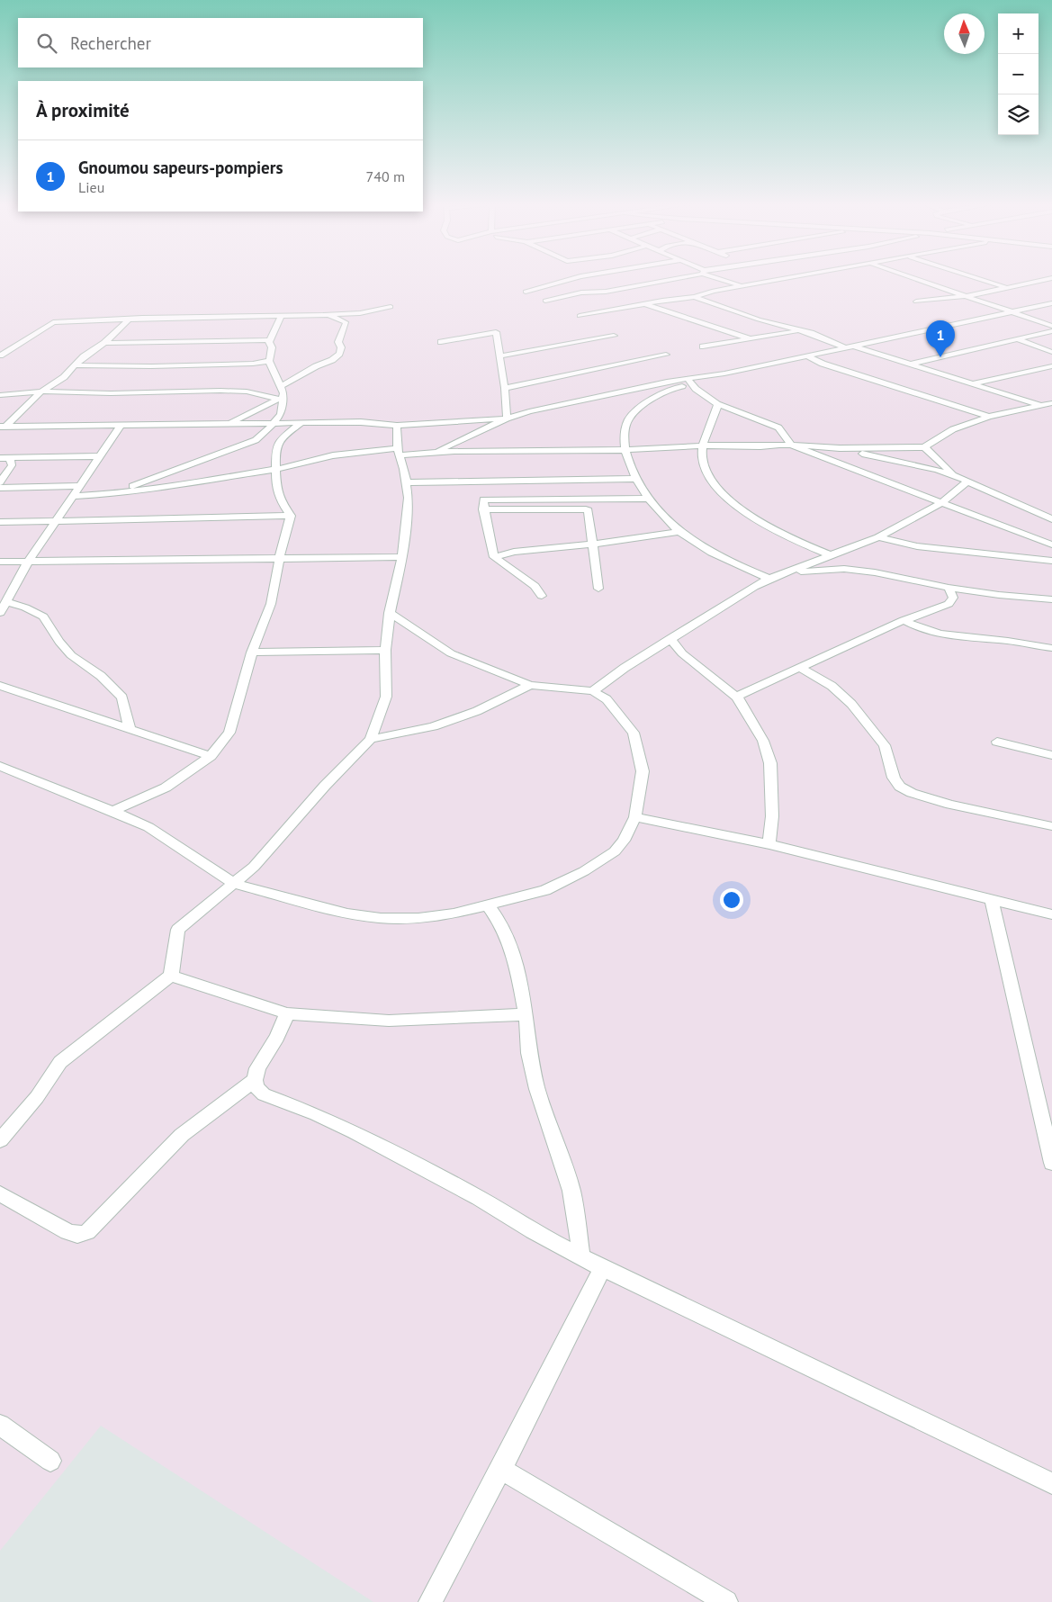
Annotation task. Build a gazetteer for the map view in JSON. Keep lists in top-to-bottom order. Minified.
{"north":"top","page":{"map_buttons":["+","−"],"search":"Rechercher","heading":"À proximité","list":[{"mark":"1","name":"Gnoumou sapeurs-pompiers","note":"Lieu","value":"740 m"}],"pins":"1"}}
